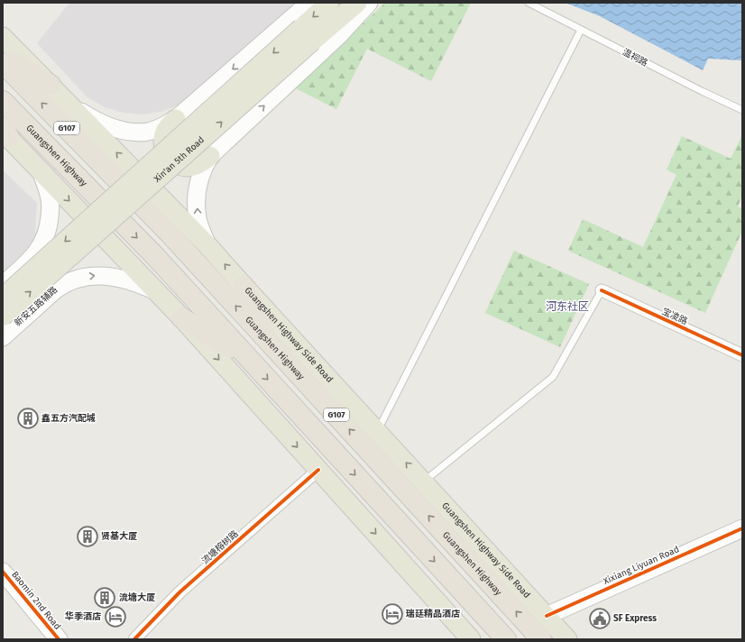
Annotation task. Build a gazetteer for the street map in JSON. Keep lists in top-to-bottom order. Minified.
{"streets":{"highway":["G107","Guangshen Highway"],"main road":["Xin'an 5th Road","新安五路辅路","Guangshen Highway Side Road","Xixiang Liyuan Road","Baomin 2nd Road"],"street":["宝凌路","流塘榕树路"],"lane":["温祠路"]},"crossings":[["Guangshen Highway Side Road","Xixiang Liyuan Road"]],"one_way":["新安五路辅路"],"districts":["河东社区"],"places":{"building":["鑫五方汽配城","贤基大厦","流塘大厦"],"hotel":["瑞廷精品酒店","华季酒店"],"public building":["SF Express"]}}
